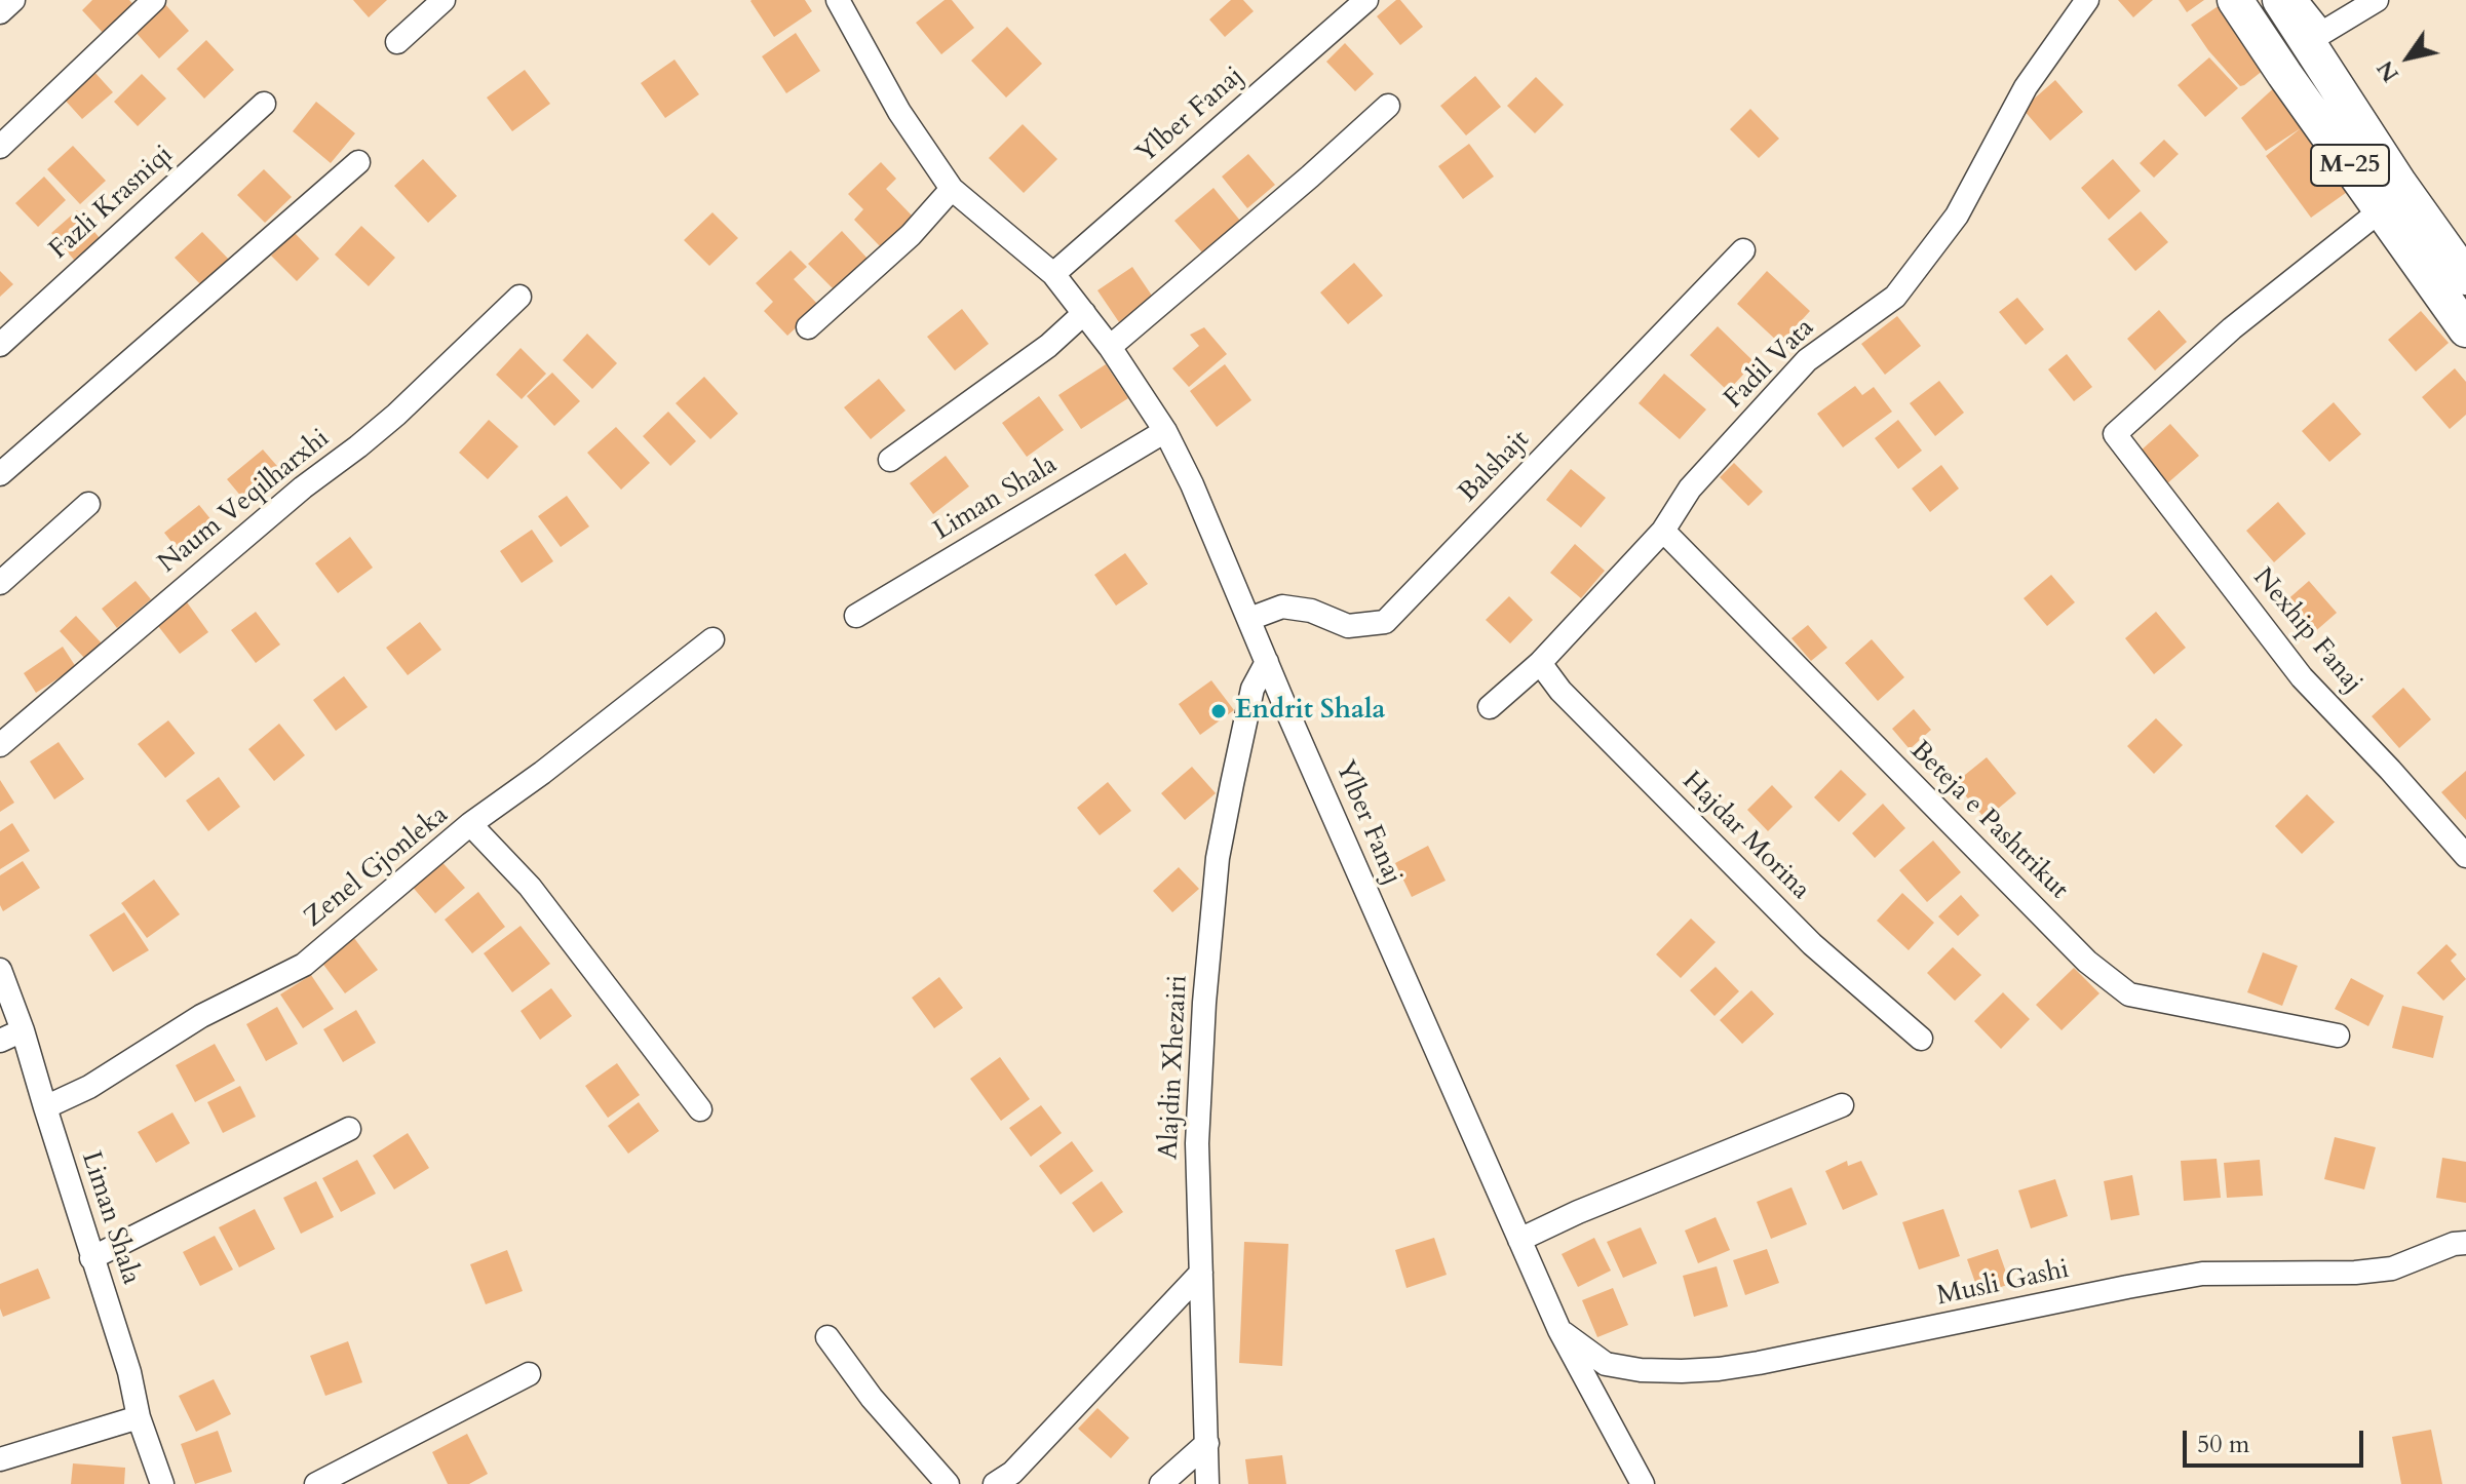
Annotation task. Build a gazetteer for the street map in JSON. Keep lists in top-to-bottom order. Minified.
{"streets":{"main road":["M-25"],"street":["Ylber Fanaj","Fazli Krasniqi","Fadil Vata","Balshajt","Liman Shala","Naum Veqilharxhi","Nexhip Fanaj","Beteja e Pashtrikut","Hajdar Morina","Zenel Gjonleka","Alajdin Xhezairi","Musli Gashi"]},"crossings":[["Ylber Fanaj","Balshajt"],["Ylber Fanaj","Liman Shala"],["Ylber Fanaj","Alajdin Xhezairi"],["Ylber Fanaj","Musli Gashi"],["M-25","Nexhip Fanaj"],["Fadil Vata","Beteja e Pashtrikut"],["Fadil Vata","Hajdar Morina"],["Liman Shala","Zenel Gjonleka"]],"places":["Endrit Shala"],"scale_bar":"50 m","north":"bottom left"}
